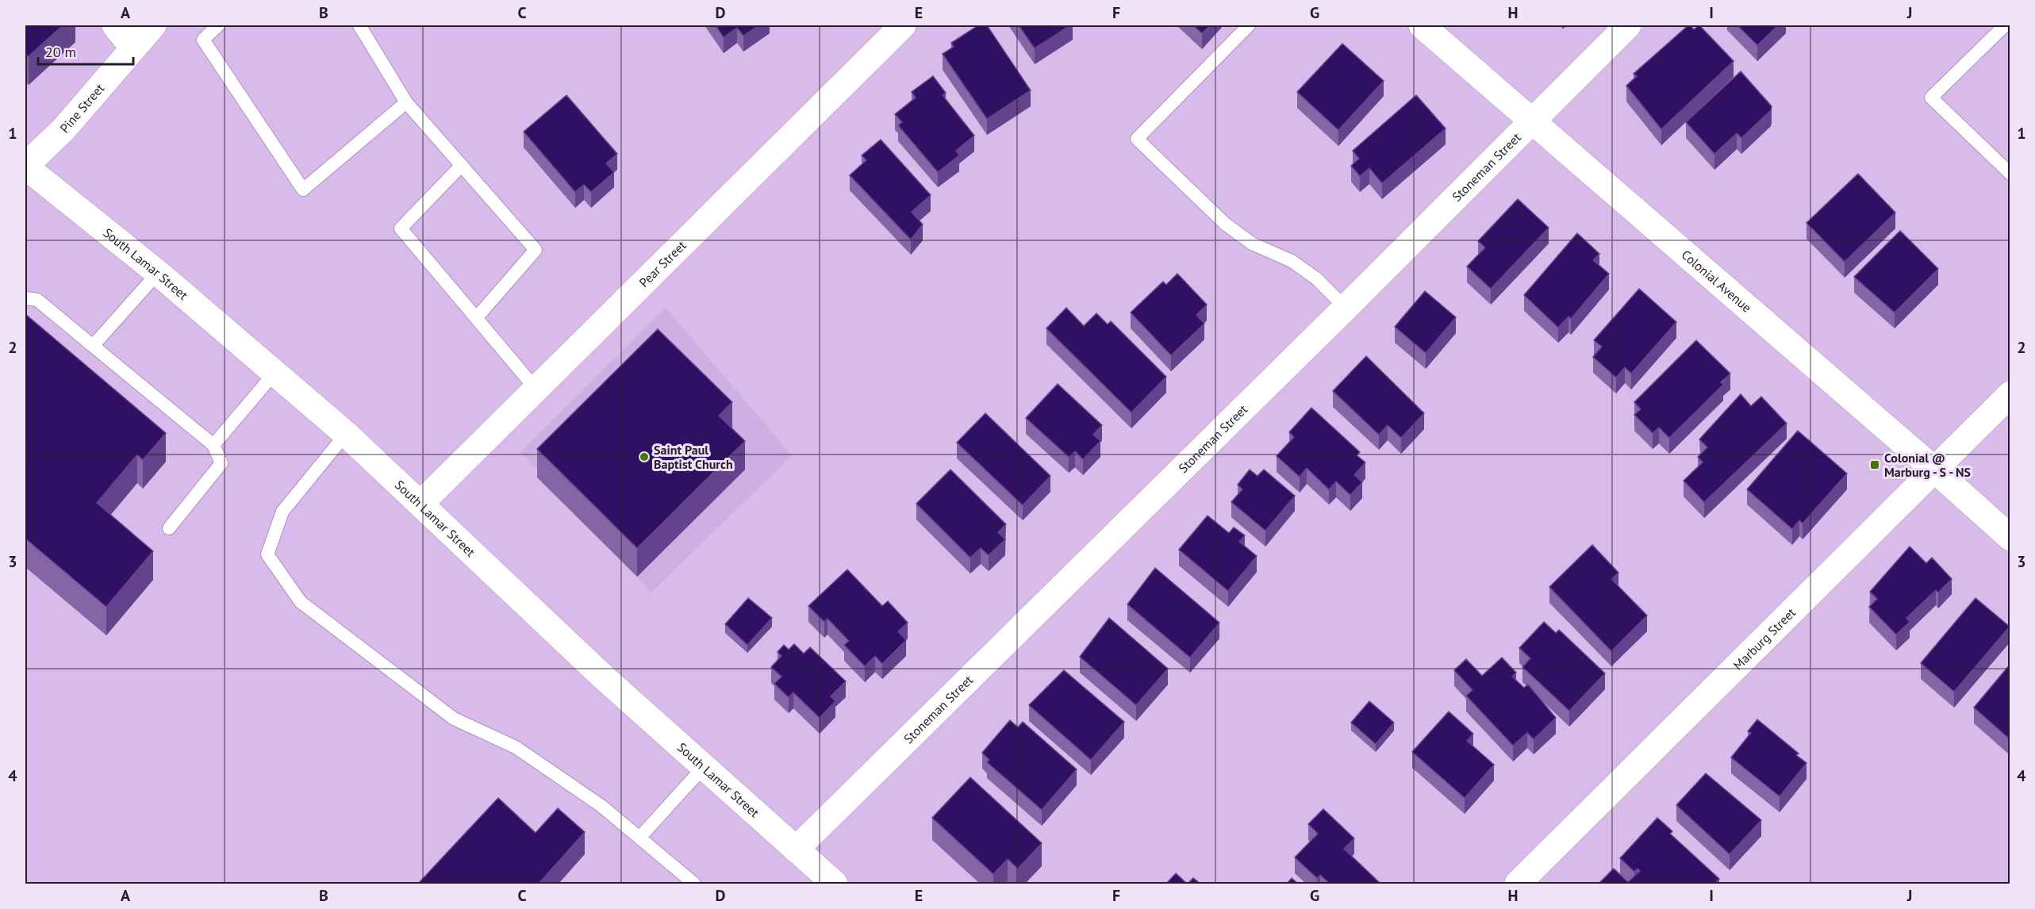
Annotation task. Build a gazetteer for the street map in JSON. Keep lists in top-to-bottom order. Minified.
{"streets":{"street":["Pine Street","Stoneman Street","South Lamar Street","Pear Street","Colonial Avenue","Marburg Street"]},"crossings":[["Pine Street","South Lamar Street"],["Stoneman Street","South Lamar Street"],["Stoneman Street","Colonial Avenue"],["South Lamar Street","Pear Street"],["Colonial Avenue","Marburg Street"]],"places":{"other":["Saint Paul Baptist Church"],"transit":["Colonial @ Marburg - S - NS"]},"scale_bar":"20 m","grid":{"columns":["A","B","C","D","E","F","G","H","I","J"],"rows":["1","2","3","4"]}}
